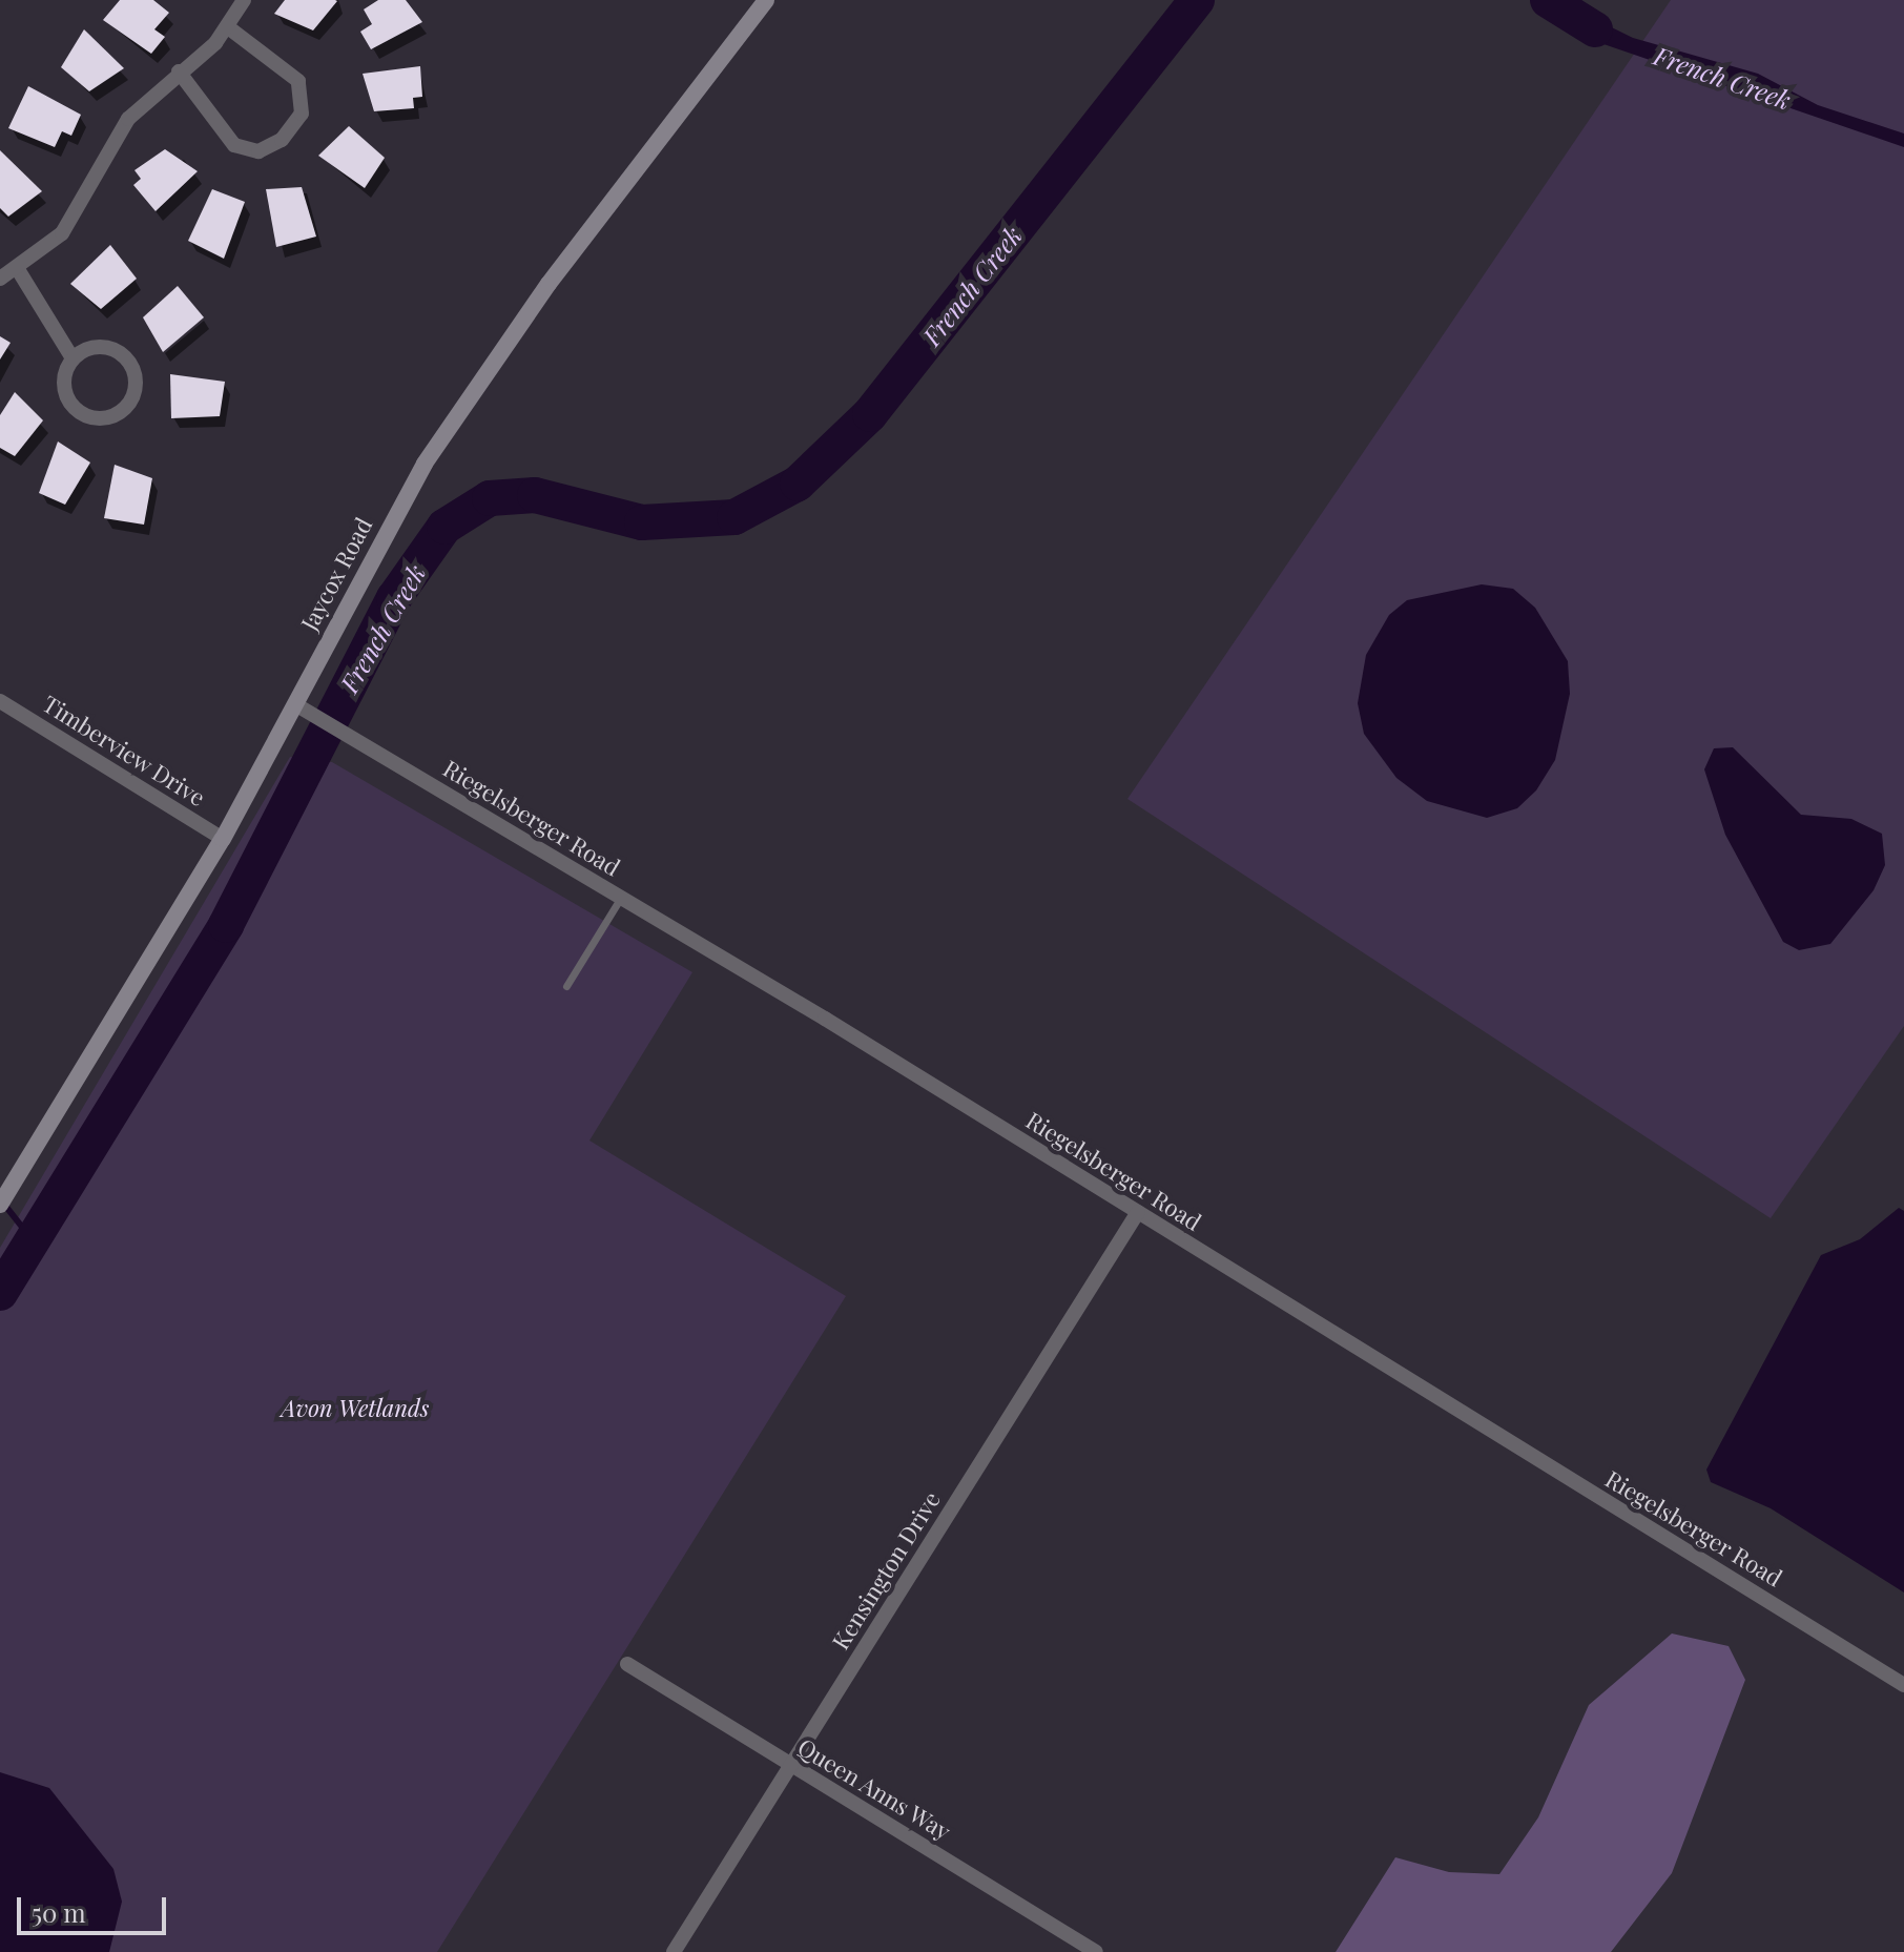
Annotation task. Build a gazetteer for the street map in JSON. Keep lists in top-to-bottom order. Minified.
{"streets":{"street":["Jaycox Road","Timberview Drive","Riegelsberger Road","Kensington Drive","Queen Anns Way"]},"crossings":[["Jaycox Road","Timberview Drive"],["Jaycox Road","Riegelsberger Road"],["Riegelsberger Road","Kensington Drive"],["Kensington Drive","Queen Anns Way"]],"water":["French Creek"],"parks":["Avon Wetlands"],"scale_bar":"50 m"}
